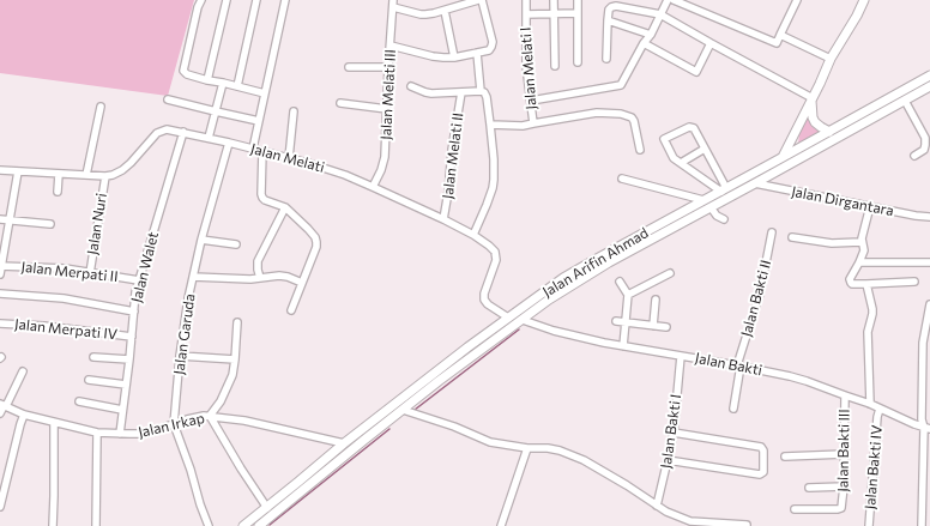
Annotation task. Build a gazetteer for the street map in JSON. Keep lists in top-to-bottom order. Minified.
{"streets":{"main road":["Jalan Arifin Ahmad"],"street":["Jalan Melati I","Jalan Melati III","Jalan Melati II","Jalan Melati","Jalan Dirgantara","Jalan Nuri","Jalan Walet","Jalan Merpati II","Jalan Bakti II","Jalan Merpati IV","Jalan Garuda","Jalan Bakti","Jalan Irkap","Jalan Bakti I","Jalan Bakti III","Jalan Bakti IV"]},"crossings":[["Jalan Melati III","Jalan Melati"],["Jalan Melati II","Jalan Melati"],["Jalan Melati","Jalan Nuri"],["Jalan Melati","Jalan Arifin Ahmad"],["Jalan Melati","Jalan Walet"],["Jalan Melati","Jalan Garuda"],["Jalan Dirgantara","Jalan Arifin Ahmad"],["Jalan Nuri","Jalan Merpati II"],["Jalan Arifin Ahmad","Jalan Bakti"],["Jalan Arifin Ahmad","Jalan Irkap"],["Jalan Walet","Jalan Merpati II"],["Jalan Walet","Jalan Merpati IV"],["Jalan Walet","Jalan Irkap"],["Jalan Bakti II","Jalan Bakti"],["Jalan Garuda","Jalan Irkap"],["Jalan Bakti","Jalan Bakti I"],["Jalan Bakti","Jalan Bakti III"],["Jalan Bakti","Jalan Bakti IV"]]}
